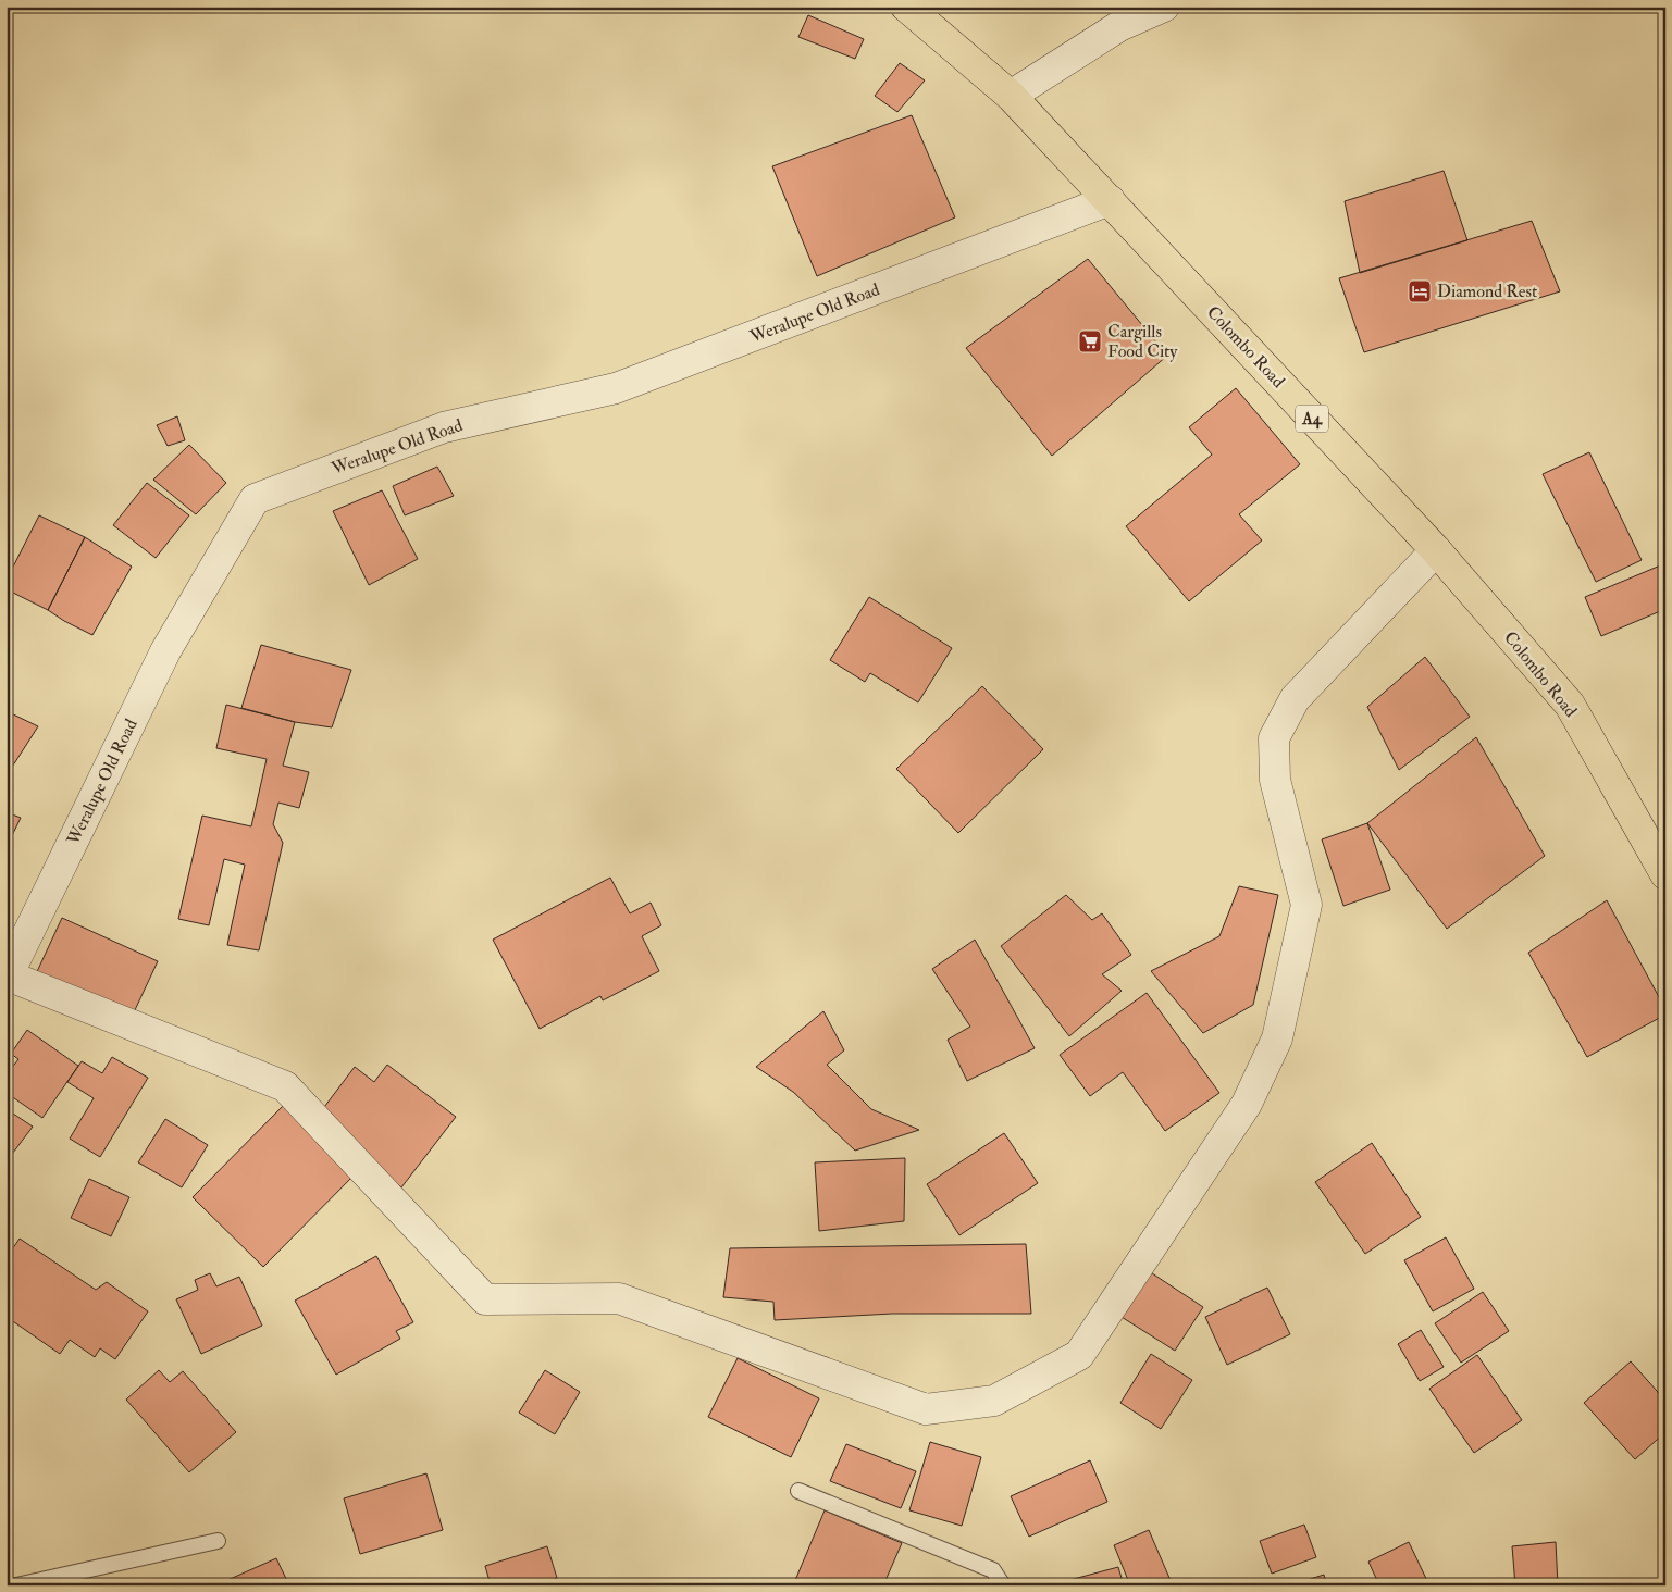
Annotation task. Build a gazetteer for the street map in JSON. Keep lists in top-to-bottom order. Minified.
{"streets":{"highway":["Colombo Road","A4"],"street":["Weralupe Old Road"]},"crossings":[["Weralupe Old Road","Colombo Road"]],"places":{"hotel":["Diamond Rest"],"supermarket":["Cargills Food City"]}}
